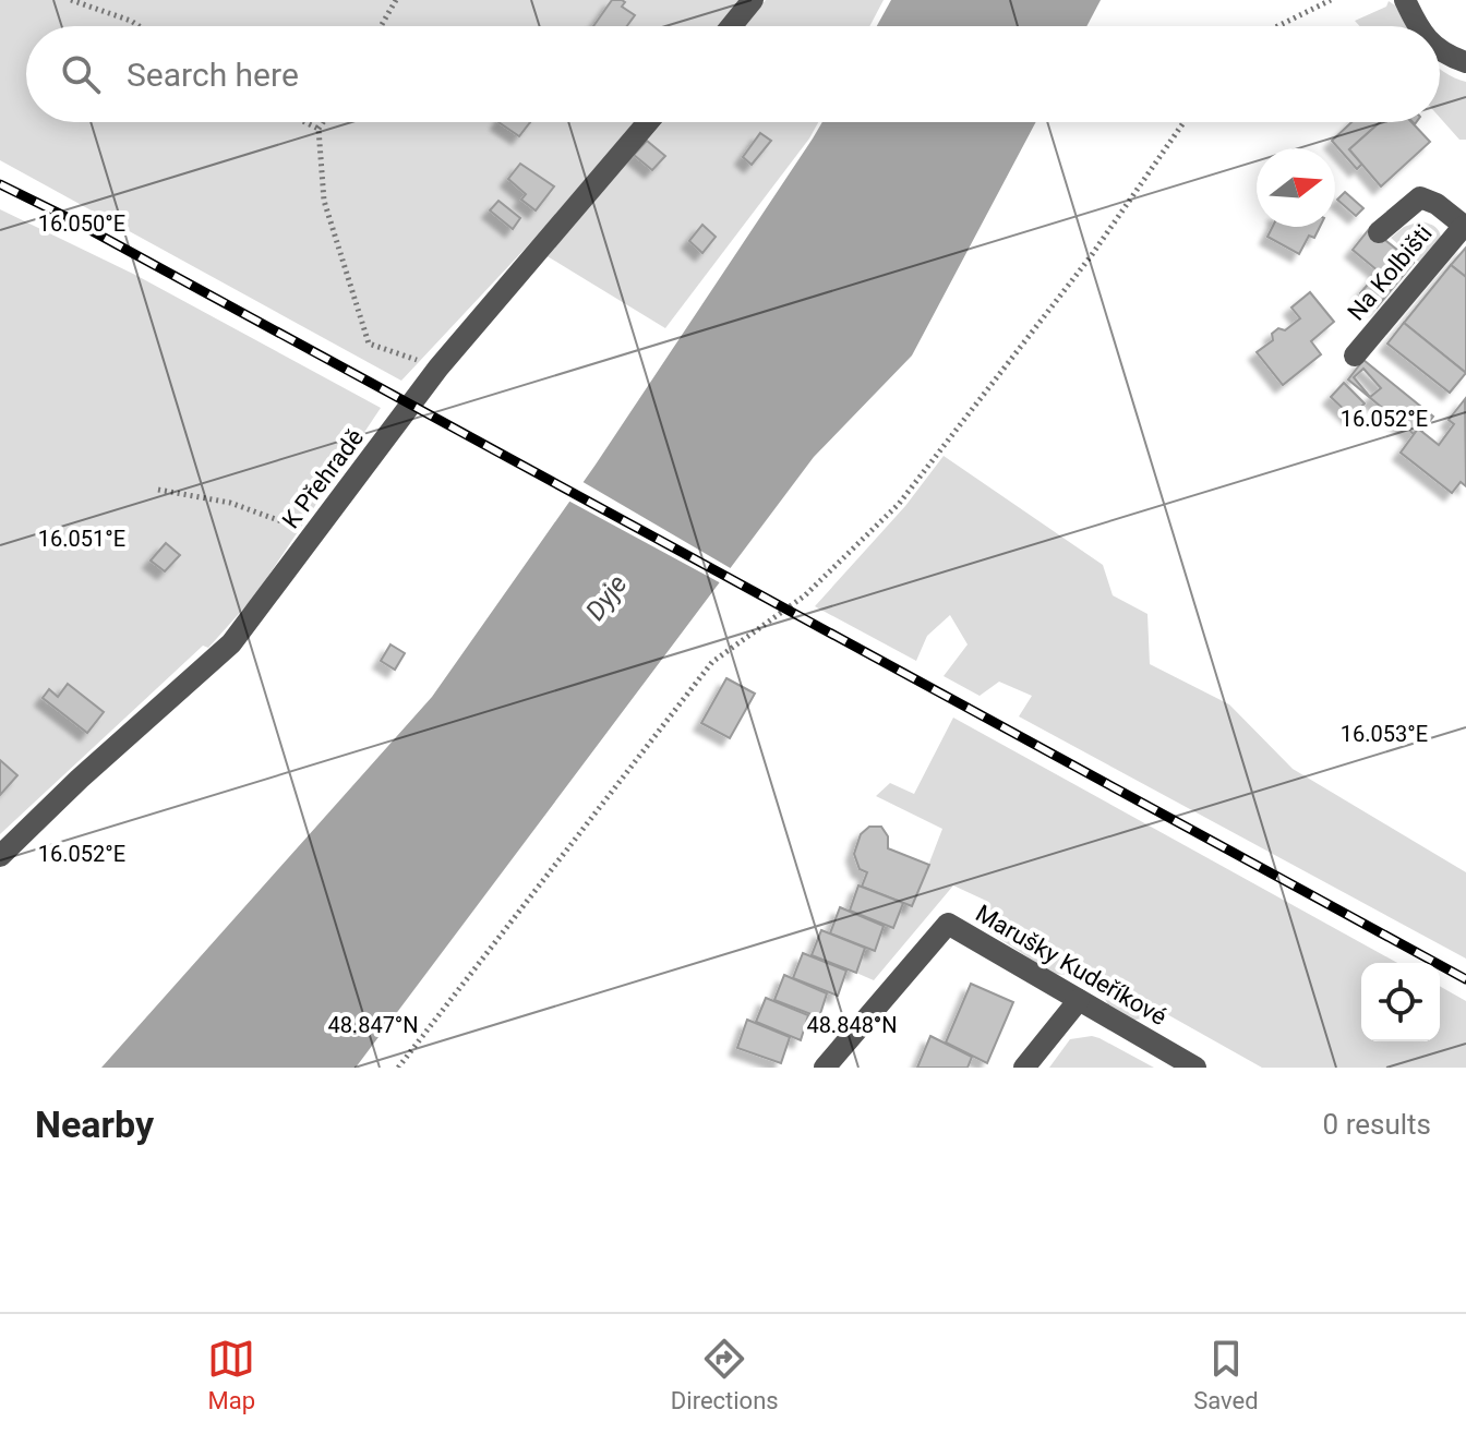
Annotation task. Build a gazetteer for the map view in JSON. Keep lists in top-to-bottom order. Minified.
{"streets":{"street":["Na Kolbišti","K Přehradě","Marušky Kudeříkové"]},"water":["Dyje"],"north":"right","page":{"search":"Search here","heading":["Nearby","0 results"],"nav":["Map","Directions","Saved"]},"coordinates":["16.050°E","16.052°E","16.051°E","16.053°E","48.847°N","48.848°N"]}
